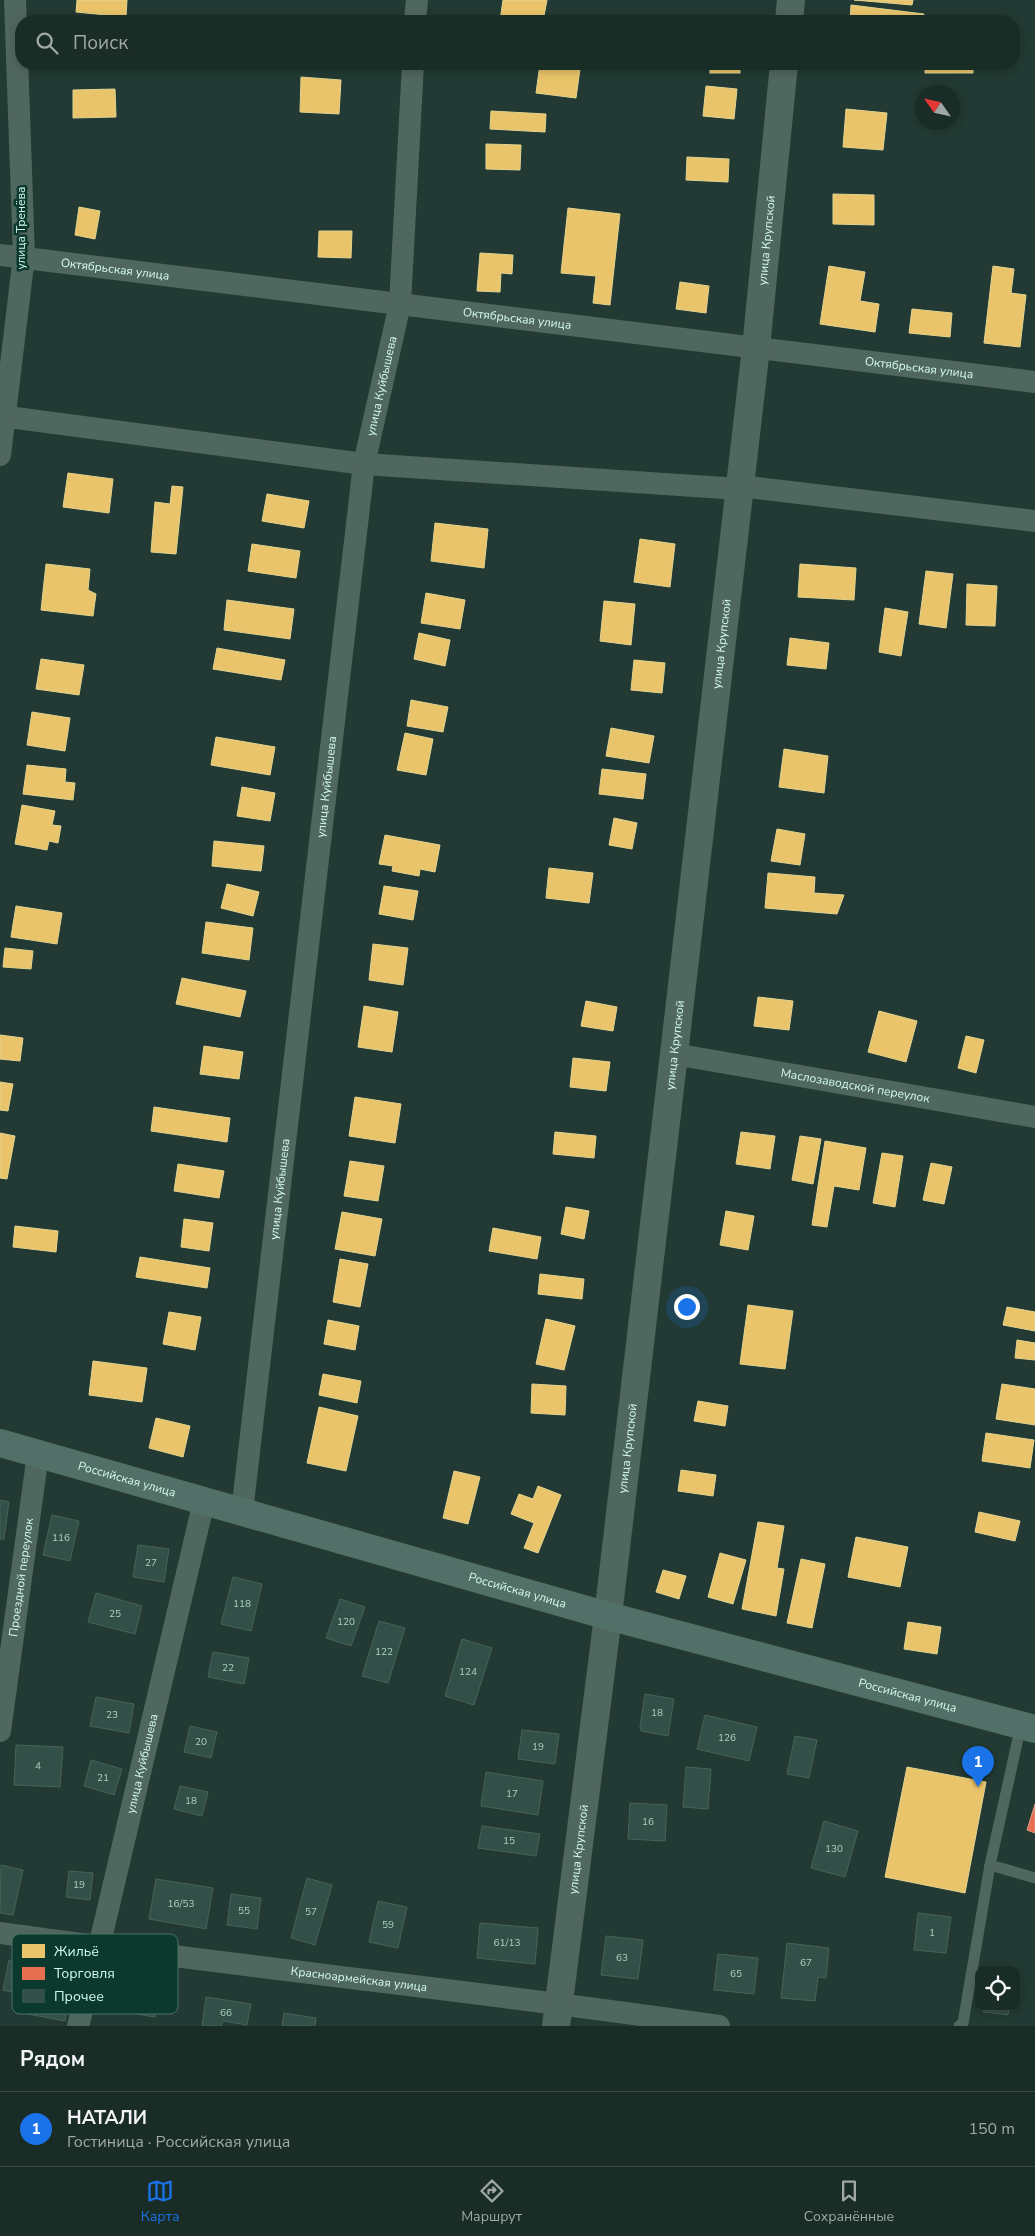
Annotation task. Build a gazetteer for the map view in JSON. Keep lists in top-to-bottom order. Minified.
{"streets":{"main road":["Российская улица"],"street":["улица Тренёва","улица Крупской","Октябрьская улица","улица Куйбышева","Маслозаводской переулок","Проездной переулок","Красноармейская улица"]},"crossings":[["улица Тренёва","Октябрьская улица"],["улица Крупской","Октябрьская улица"],["улица Крупской","Маслозаводской переулок"],["улица Крупской","Российская улица"],["улица Крупской","Красноармейская улица"],["Октябрьская улица","улица Куйбышева"],["улица Куйбышева","Российская улица"],["Российская улица","Проездной переулок"]],"house_numbers":["116","27","118","25","120","122","22","124","18","23","126","20","19","4","21","17","18","16","15","130","19","16/53","55","57","59","1","61/13","63","67","65","66"],"legend":["Жильё","Торговля","Прочее"],"north":"top left","page":{"search":"Поиск","pins":"1","heading":"Рядом","list":[{"mark":"1","name":"НАТАЛИ","note":"Гостиница · Российская улица","value":"150 m"}],"nav":["Карта","Маршрут","Сохранённые"]}}
